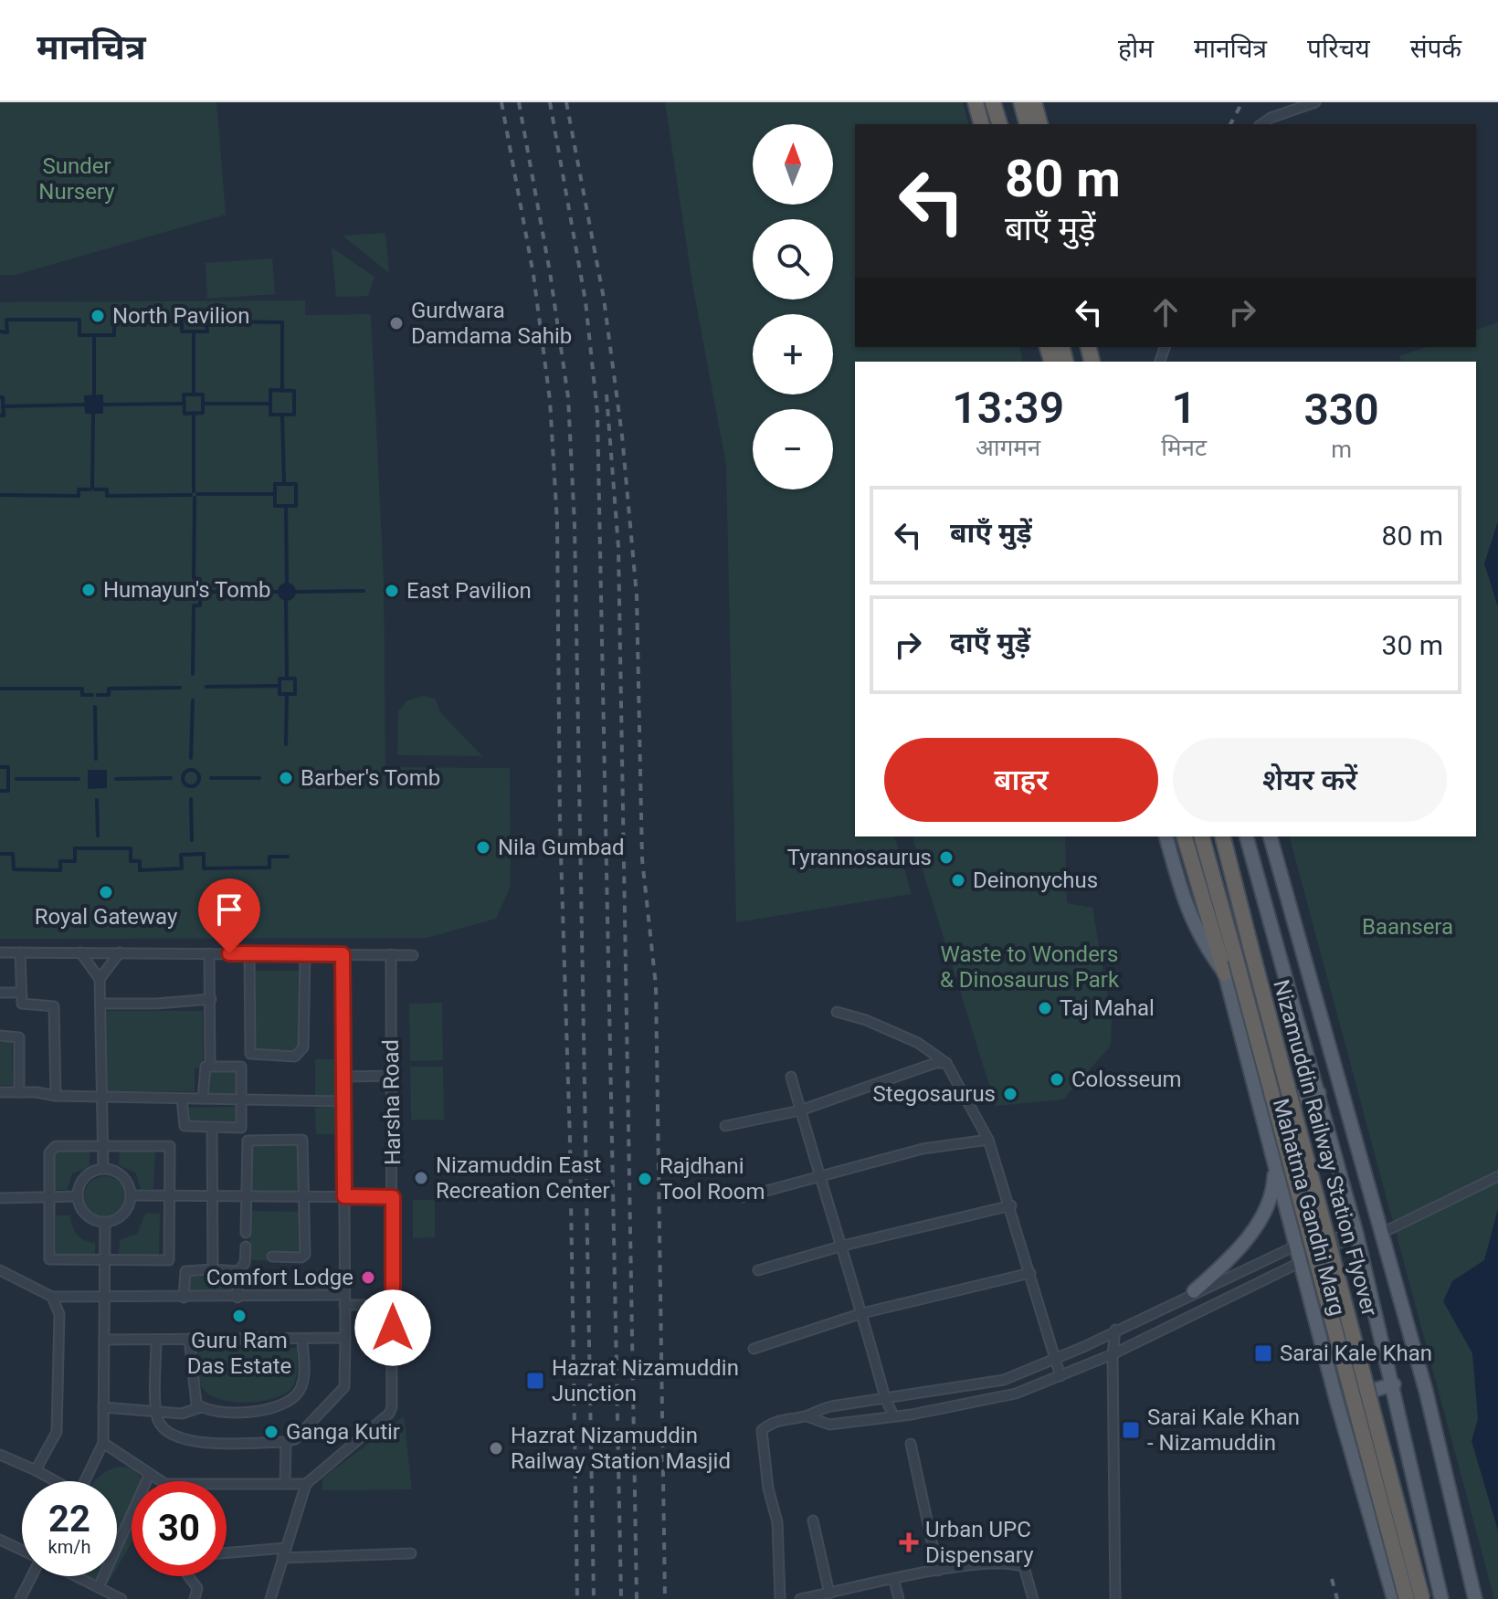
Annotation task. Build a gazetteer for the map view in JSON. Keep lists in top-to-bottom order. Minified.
{"streets":{"highway":["Nizamuddin Railway Station Flyover"],"main road":["Mahatma Gandhi Marg"],"street":["Harsha Road"]},"parks":["Sunder Nursery","Baansera","Waste to Wonders & Dinosaurus Park"],"places":{"other":["North Pavilion","Gurdwara Damdama Sahib","Humayun's Tomb","East Pavilion","Barber's Tomb","Nila Gumbad","Tyrannosaurus","Deinonychus","Royal Gateway","Taj Mahal","Colosseum","Stegosaurus","Nizamuddin East Recreation Center","Rajdhani Tool Room","Comfort Lodge","Guru Ram Das Estate","Ganga Kutir","Hazrat Nizamuddin Railway Station Masjid"],"transit":["Sarai Kale Khan","Hazrat Nizamuddin Junction","Sarai Kale Khan - Nizamuddin"],"health":["Urban UPC Dispensary"]},"north":"top","page":{"header":"मानचित्र","nav":["होम","मानचित्र","परिचय","संपर्क"],"map_buttons":["+","−"],"turn":["80 m","बाएँ मुड़ें"],"eta":["13:39","आगमन","1","मिनट","330","m"],"list":[{"name":"बाएँ मुड़ें","value":"80 m"},{"name":"दाएँ मुड़ें","value":"30 m"}],"buttons":["बाहर","शेयर करें"],"speed":"22 km/h","limit":"30"}}
